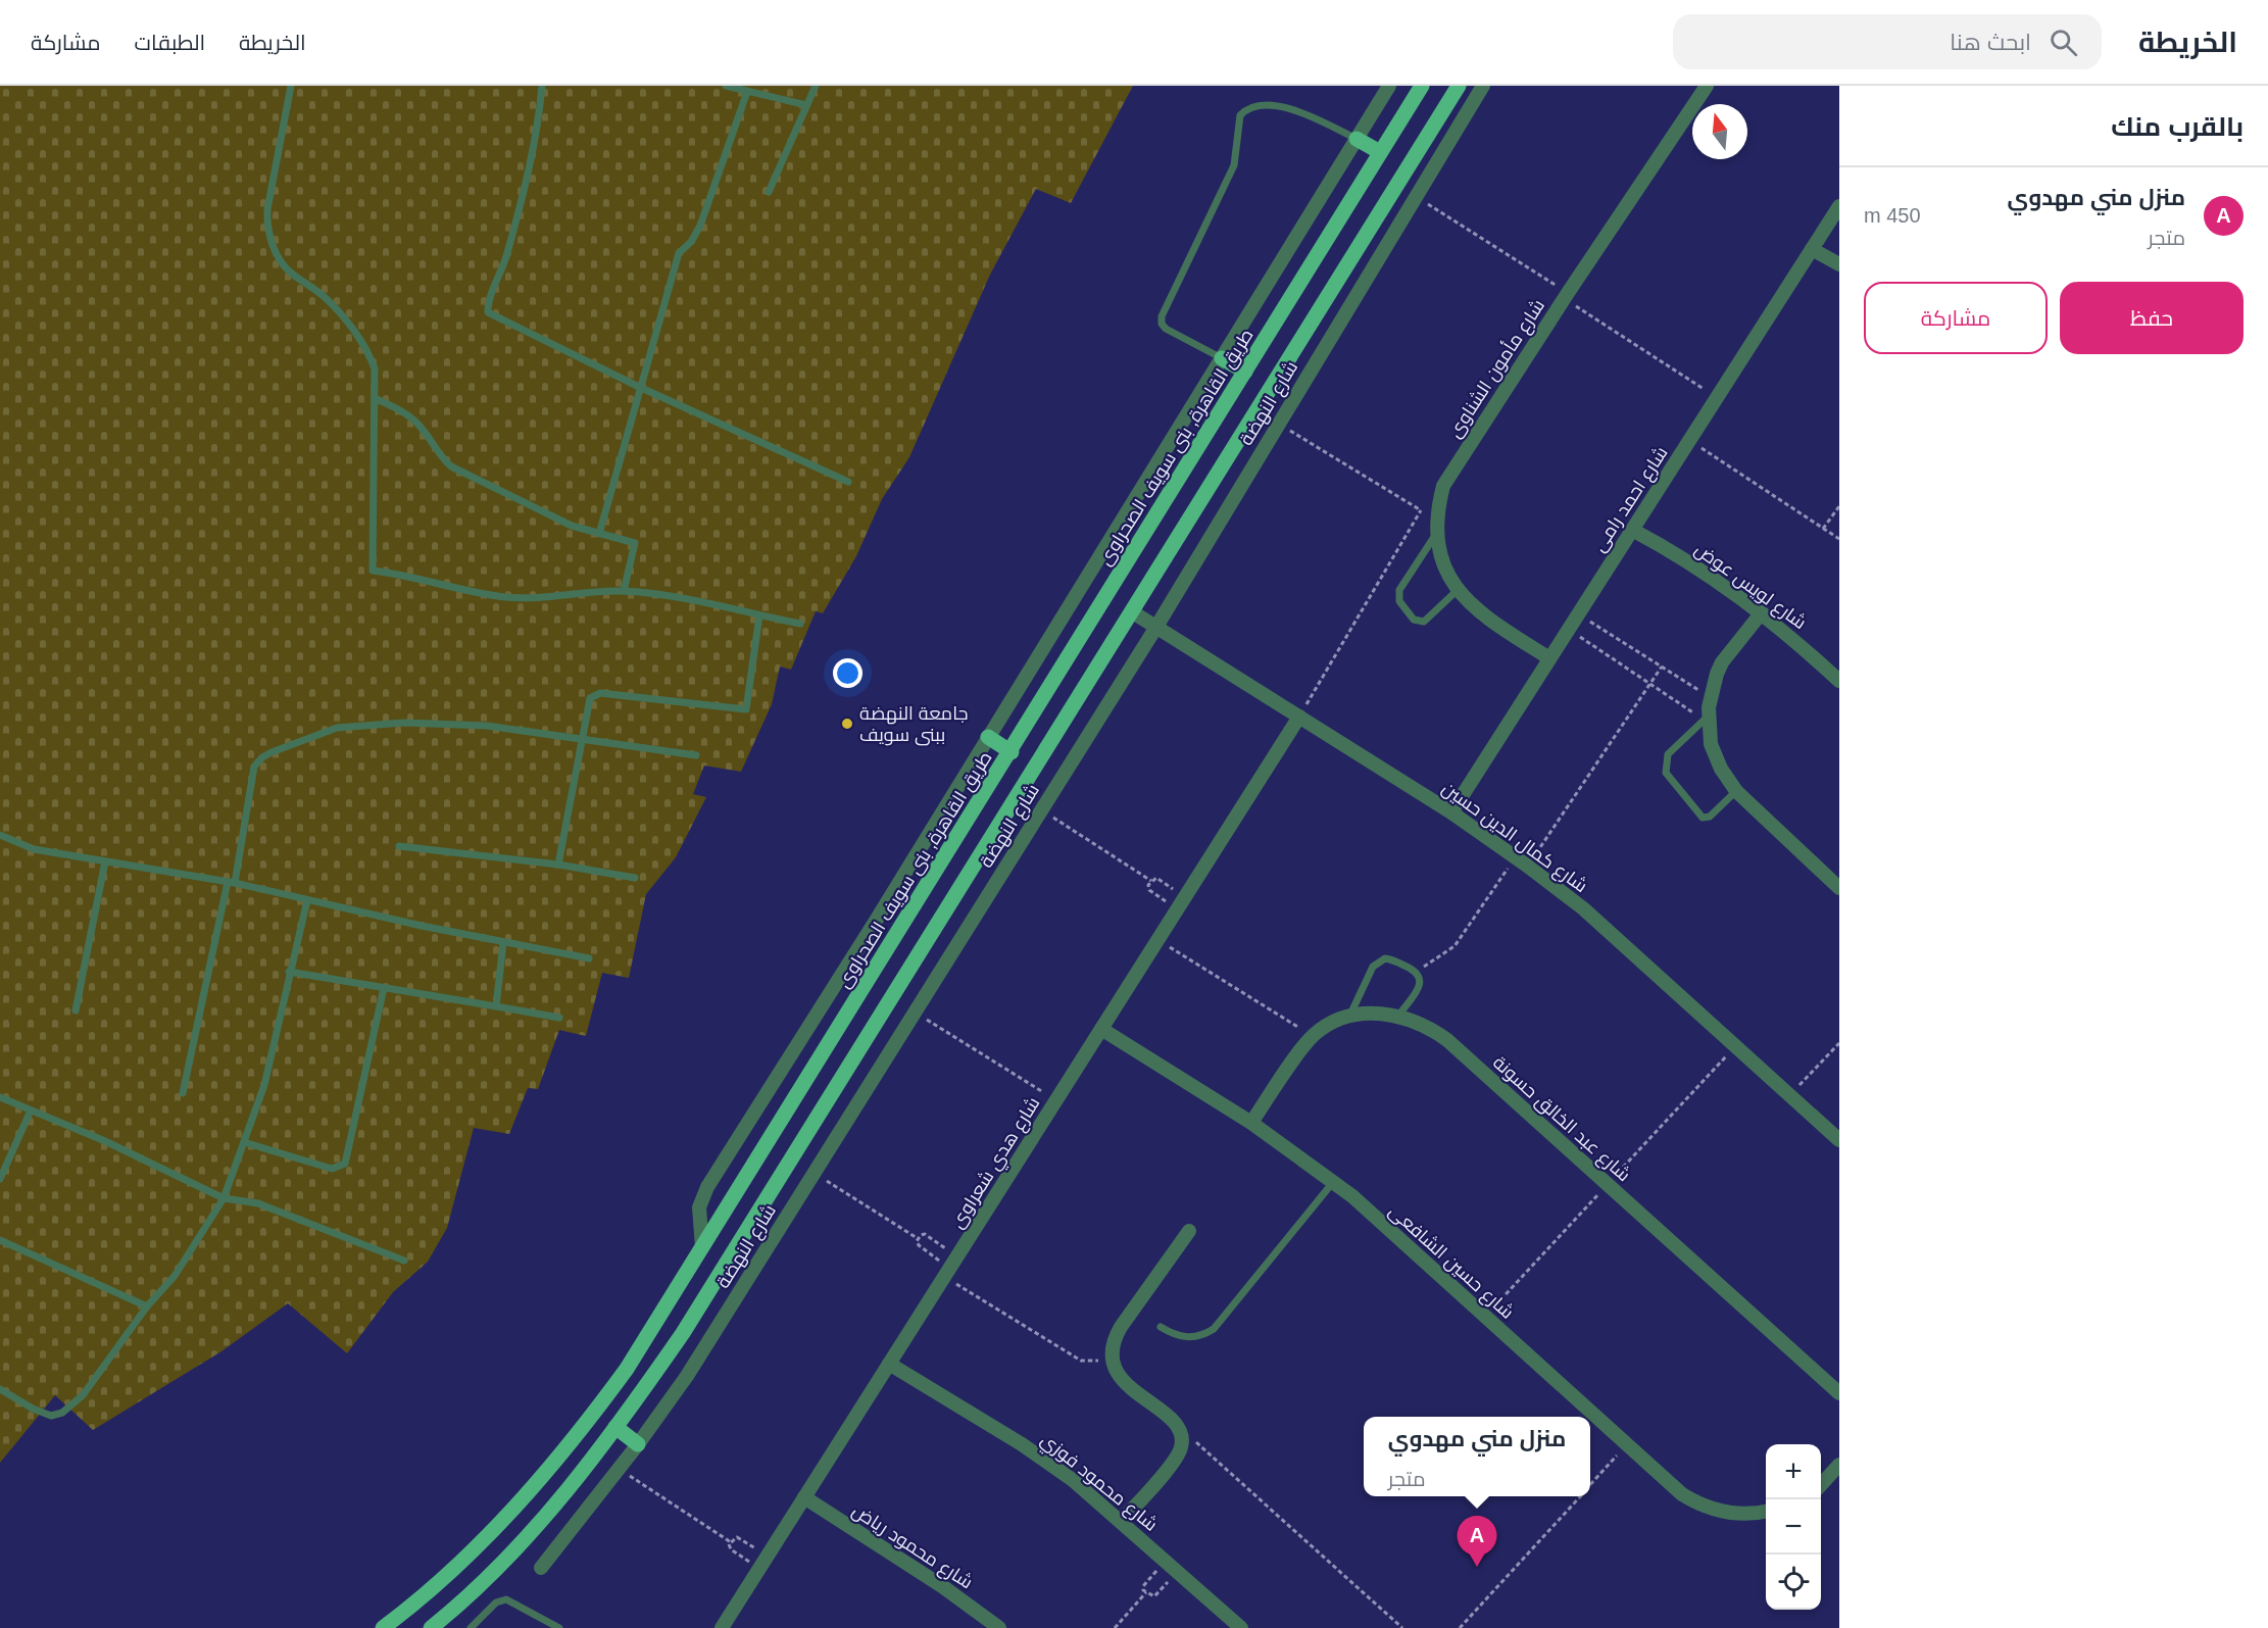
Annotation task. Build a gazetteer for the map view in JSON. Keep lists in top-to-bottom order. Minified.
{"streets":{"main road":["طريق القاهرة, بنى سويف الصحراوى"],"street":["شارع مأمون الشناوى","شارع النهضة","شارع احمد رامى","شارع لويس عوض","شارع كمال الدين حسين","شارع عبد الخالق حسونة","شارع هدي شعراوى","شارع حسين الشافعى","شارع محمود فوزي","شارع محمود رياض"]},"crossings":[["شارع مأمون الشناوى","شارع احمد رامى"],["شارع النهضة","شارع كمال الدين حسين"],["شارع احمد رامى","شارع لويس عوض"],["شارع احمد رامى","شارع كمال الدين حسين"],["شارع كمال الدين حسين","شارع هدي شعراوى"],["شارع عبد الخالق حسونة","شارع حسين الشافعى"],["شارع هدي شعراوى","شارع حسين الشافعى"],["شارع هدي شعراوى","شارع محمود فوزي"],["شارع هدي شعراوى","شارع محمود رياض"]],"places":["جامعة النهضة ببنى سويف"],"north":"top","page":{"header":"الخريطة","search":"ابحث هنا","nav":["الخريطة","الطبقات","مشاركة"],"heading":"بالقرب منك","list":[{"mark":"A","name":"منزل مني مهدوي","note":"متجر","value":"450 m"}],"buttons":["حفظ","مشاركة"],"popup":["منزل مني مهدوي","متجر"],"map_buttons":["+","−"],"pins":"A"}}
